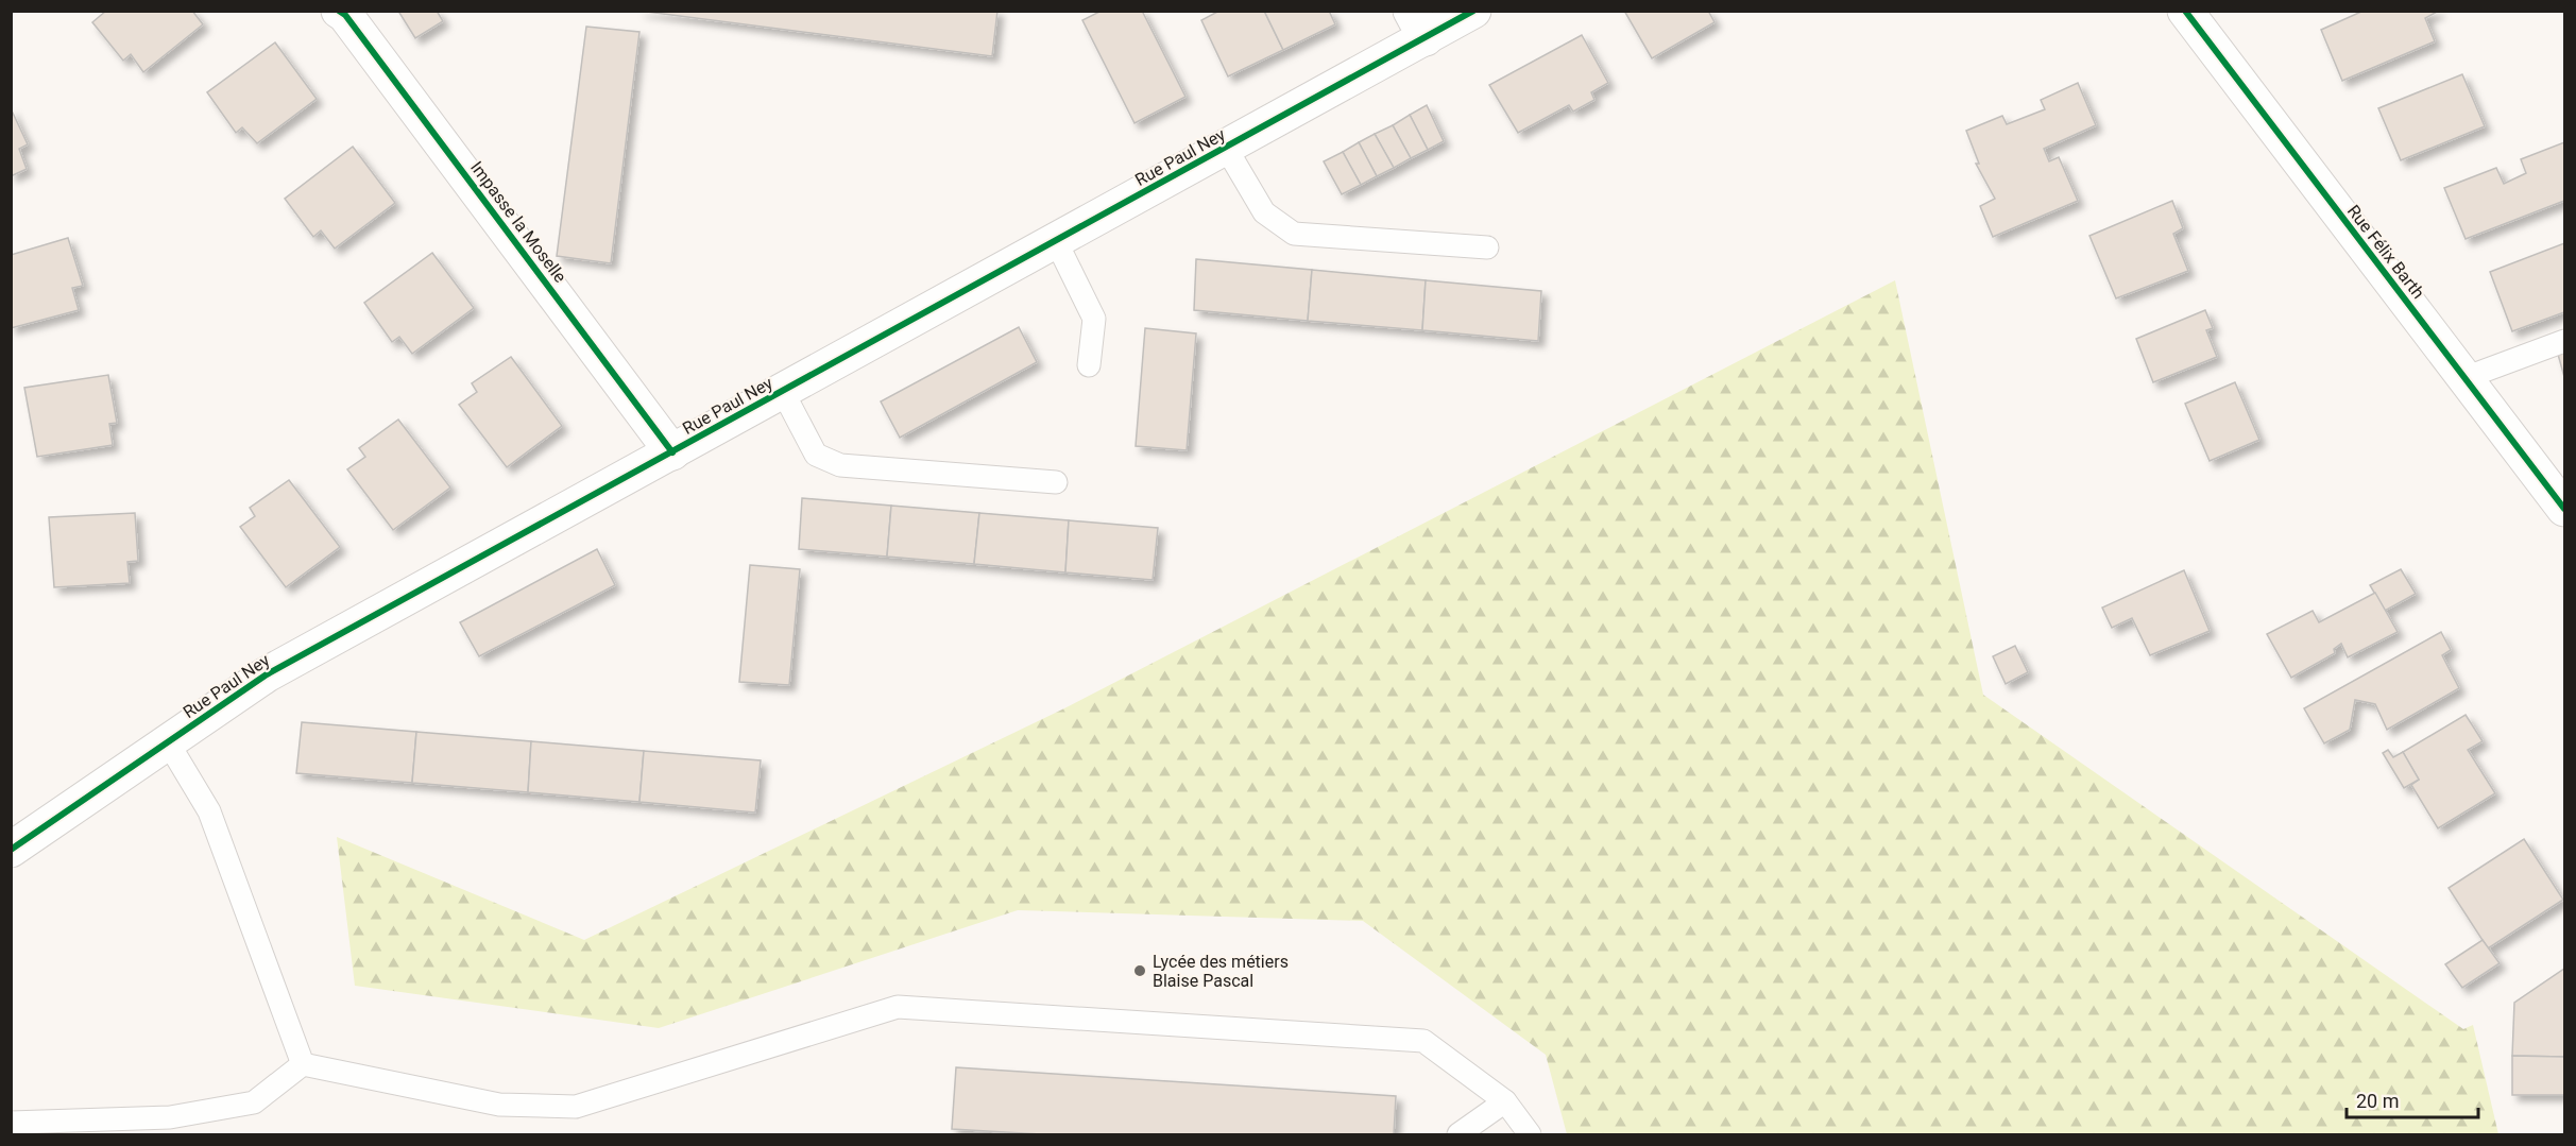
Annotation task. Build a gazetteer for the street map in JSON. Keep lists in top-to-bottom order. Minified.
{"streets":{"street":["Rue Paul Ney","Impasse la Moselle","Rue Félix Barth"]},"crossings":[["Rue Paul Ney","Impasse la Moselle"]],"places":["Lycée des métiers Blaise Pascal"],"scale_bar":"20 m"}
